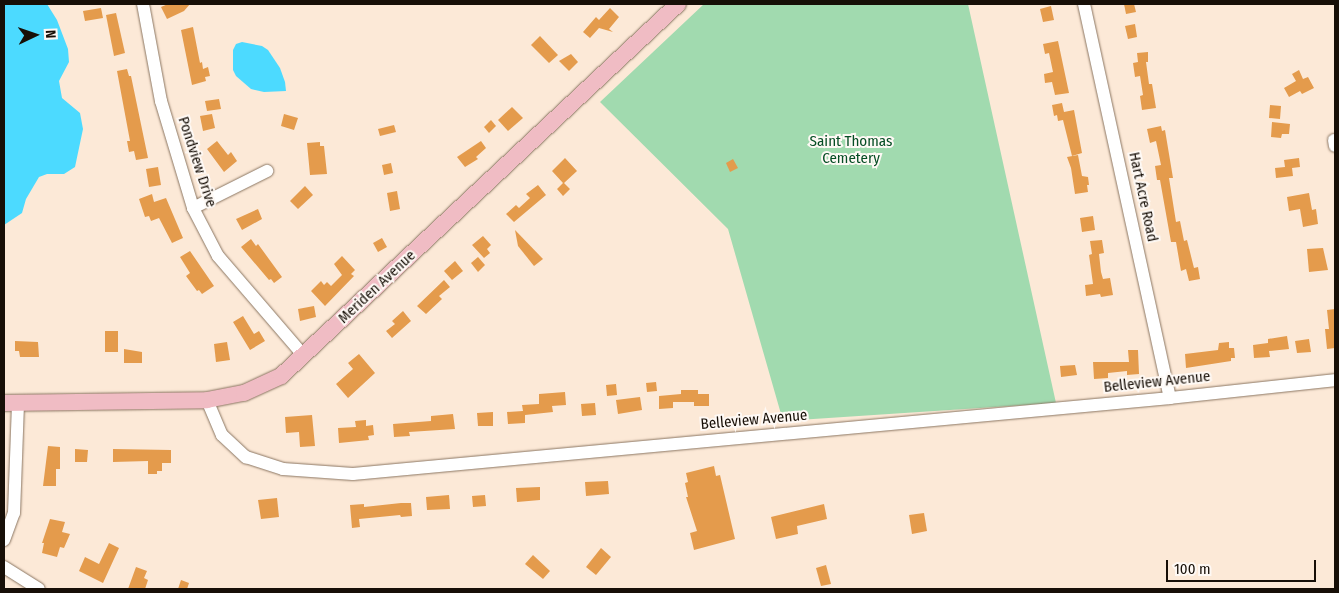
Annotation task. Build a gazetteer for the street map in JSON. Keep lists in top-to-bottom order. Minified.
{"streets":{"main road":["Meriden Avenue"],"street":["Pondview Drive","Hart Acre Road","Belleview Avenue"]},"crossings":[["Pondview Drive","Meriden Avenue"],["Hart Acre Road","Belleview Avenue"],["Meriden Avenue","Belleview Avenue"]],"parks":["Saint Thomas Cemetery"],"scale_bar":"100 m","north":"right"}
